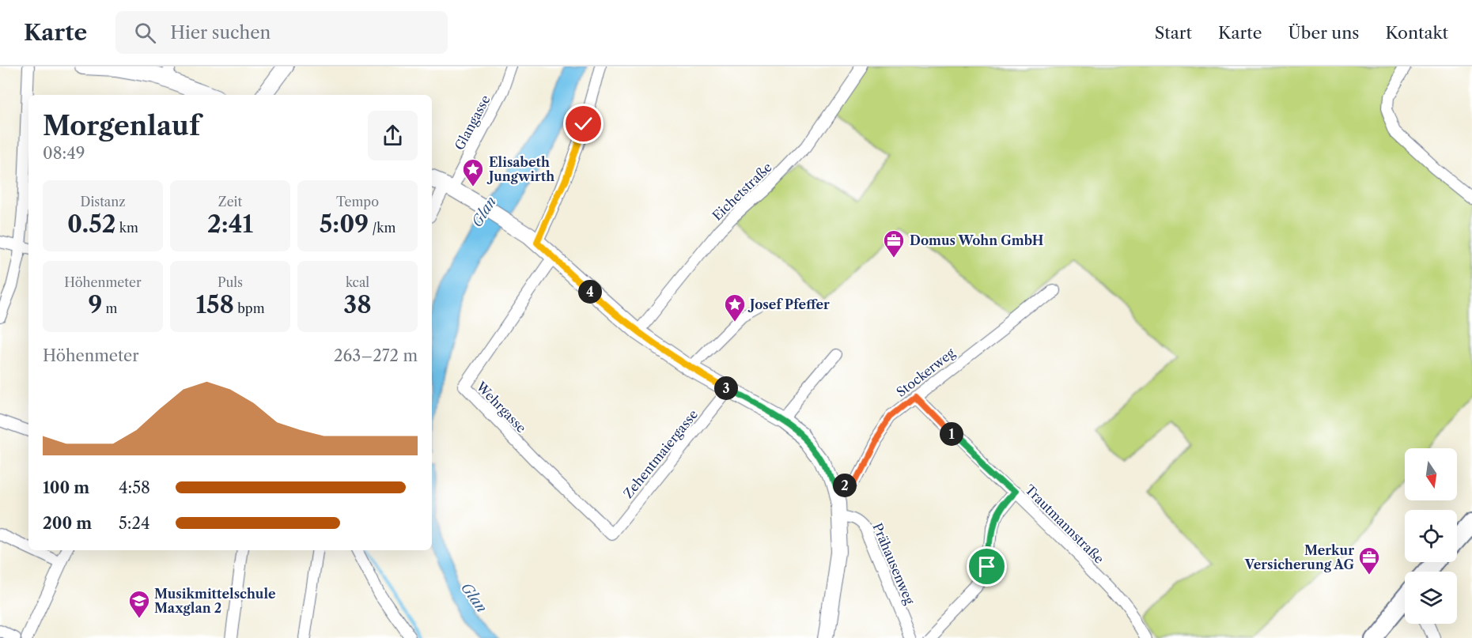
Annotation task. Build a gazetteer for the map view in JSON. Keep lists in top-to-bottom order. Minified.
{"streets":{"street":["Glangasse","Eichetstraße","Stockerweg","Wehrgasse","Zehentmaiergasse","Trautmannstraße","Prähausenweg"]},"crossings":[["Stockerweg","Trautmannstraße"],["Wehrgasse","Zehentmaiergasse"]],"water":["Glan"],"places":{"place":["Elisabeth Jungwirth","Josef Pfeffer"],"office":["Domus Wohn GmbH","Merkur Versicherung AG"],"school or university":["Musikmittelschule Maxglan 2"]},"north":"bottom","page":{"header":"Karte","search":"Hier suchen","nav":["Start","Karte","Über uns","Kontakt"],"heading":["Morgenlauf","08:49"],"stats":[["Distanz","0.52 km"],["Zeit","2:41"],["Tempo","5:09 /km"],["Höhenmeter","9 m"],["Puls","158 bpm"],["kcal","38"]],"pins":["4","3","1","2"],"chart":["Höhenmeter","263–272 m"],"list":[{"name":"100 m","note":"4:58"},{"name":"200 m","note":"5:24"}]}}
